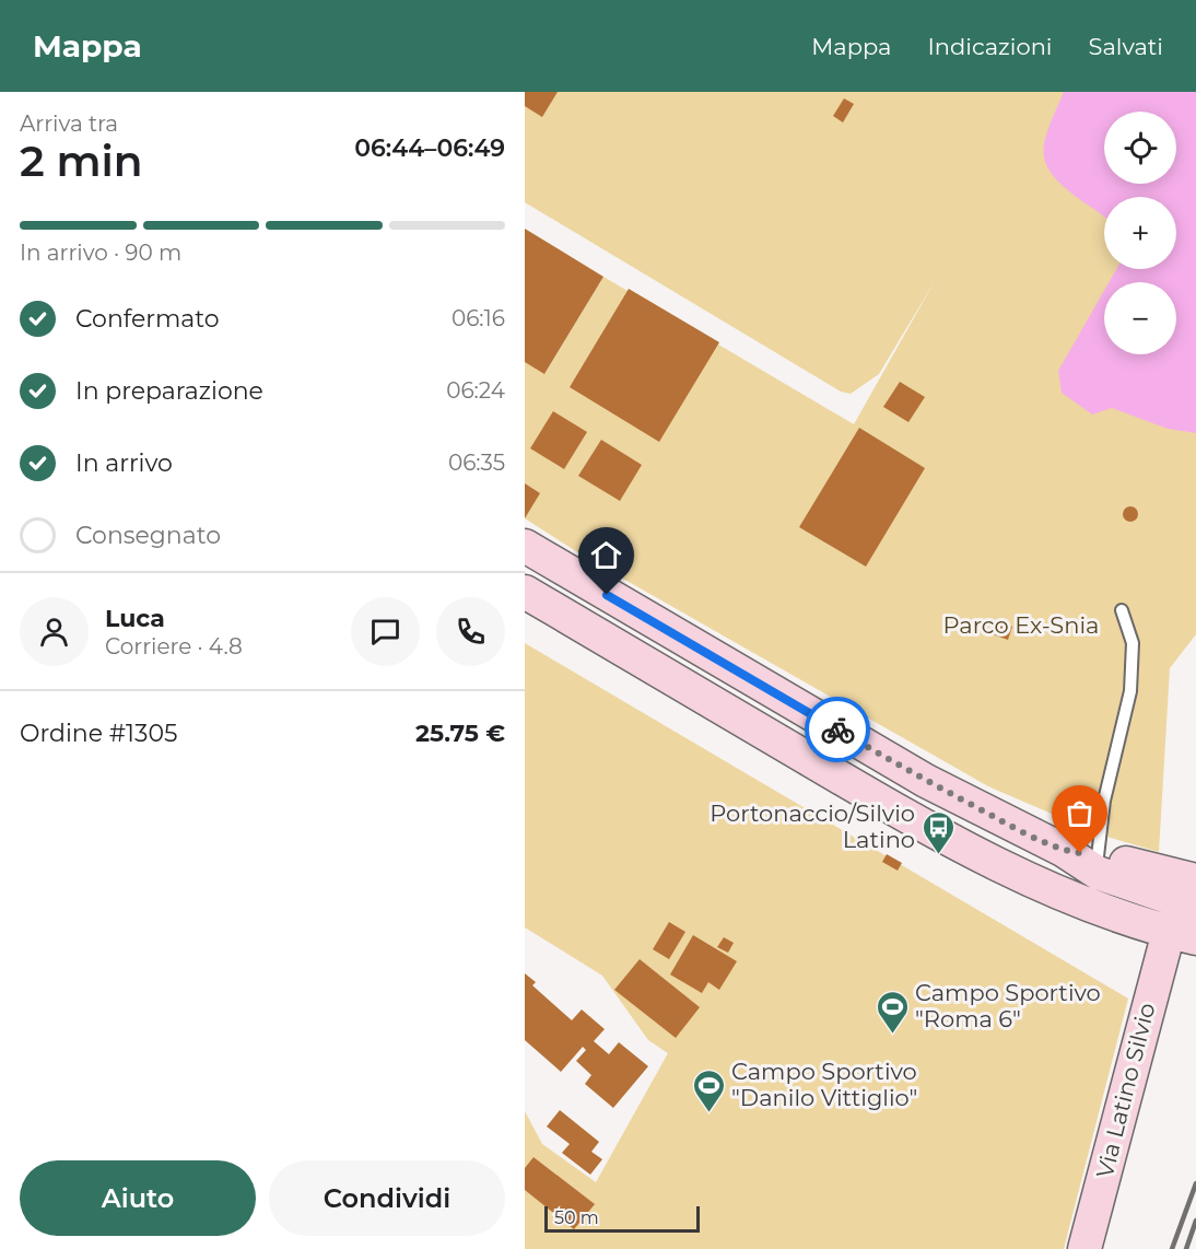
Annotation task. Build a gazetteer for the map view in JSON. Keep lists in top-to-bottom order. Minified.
{"streets":{"main road":["Via Latino Silvio"]},"parks":["Parco Ex-Snia"],"places":{"bus stop":["Portonaccio/Silvio Latino"],"sports":["Campo Sportivo \"Roma 6\"","Campo Sportivo \"Danilo Vittiglio\""]},"scale_bar":"50 m","page":{"header":"Mappa","nav":["Mappa","Indicazioni","Salvati"],"heading":["2 min","Arriva tra","06:44–06:49"],"panel":["Luca","Corriere · 4.8","Ordine #1305","25.75 €"],"map_buttons":["+","−"],"bar":"In arrivo · 90 m","list":[["Confermato","06:16"],["In preparazione","06:24"],["In arrivo","06:35"],"Consegnato"],"buttons":["Aiuto","Condividi"],"scale":"50 m"}}
